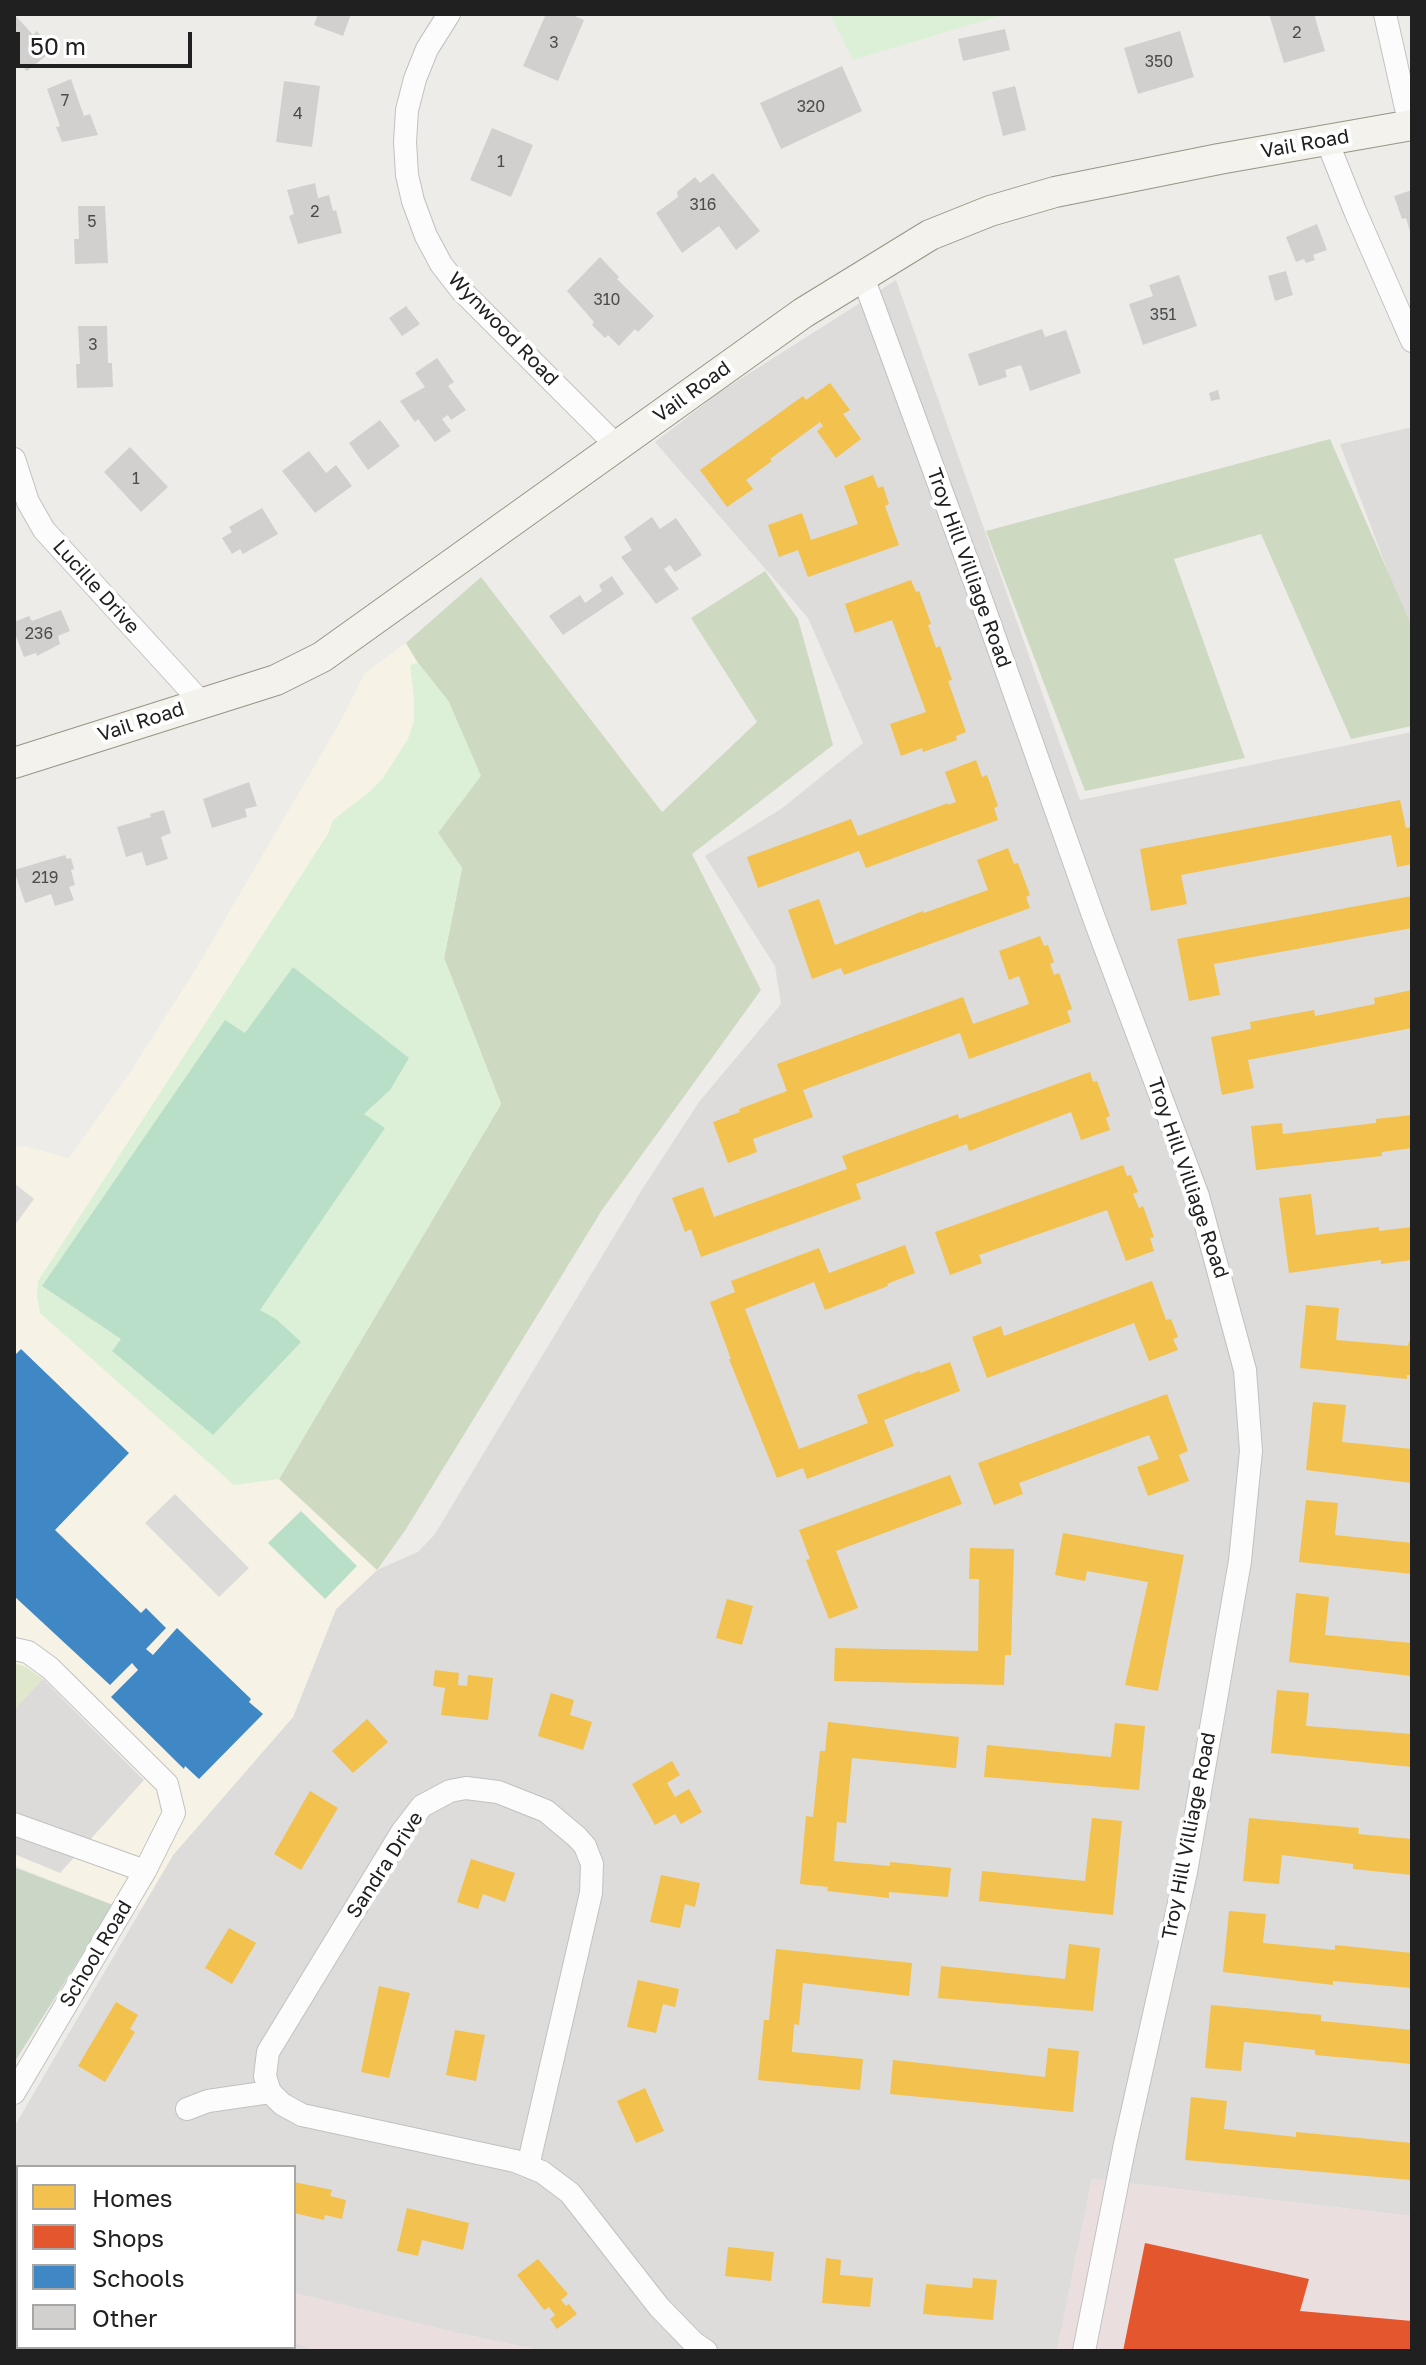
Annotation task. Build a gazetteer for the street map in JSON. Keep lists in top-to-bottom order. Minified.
{"streets":{"street":["Vail Road","Wynwood Road","Troy Hill Villiage Road","Lucille Drive","Sandra Drive","School Road"]},"crossings":[["Vail Road","Wynwood Road"],["Vail Road","Troy Hill Villiage Road"],["Vail Road","Lucille Drive"]],"house_numbers":["2","3","350","7","320","4","1","316","2","5","310","351","3","1","236","219"],"legend":["Homes","Shops","Schools","Other"],"scale_bar":"50 m"}
